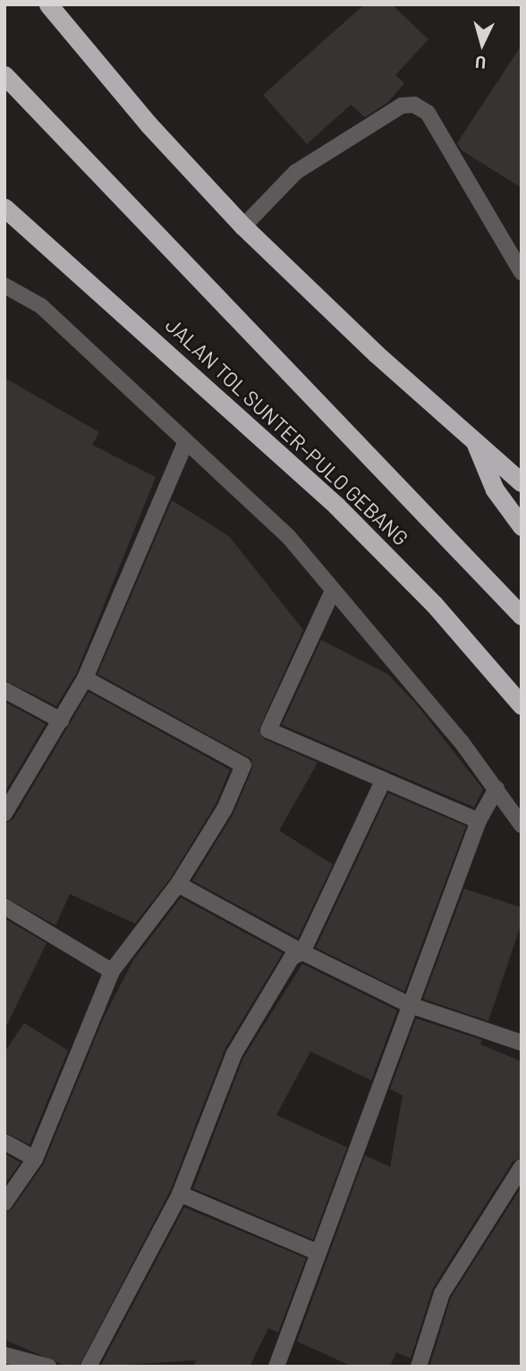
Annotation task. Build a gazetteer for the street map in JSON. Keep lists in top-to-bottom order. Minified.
{"streets":{"highway":["JALAN TOL SUNTER–PULO GEBANG"]},"north":"bottom"}
